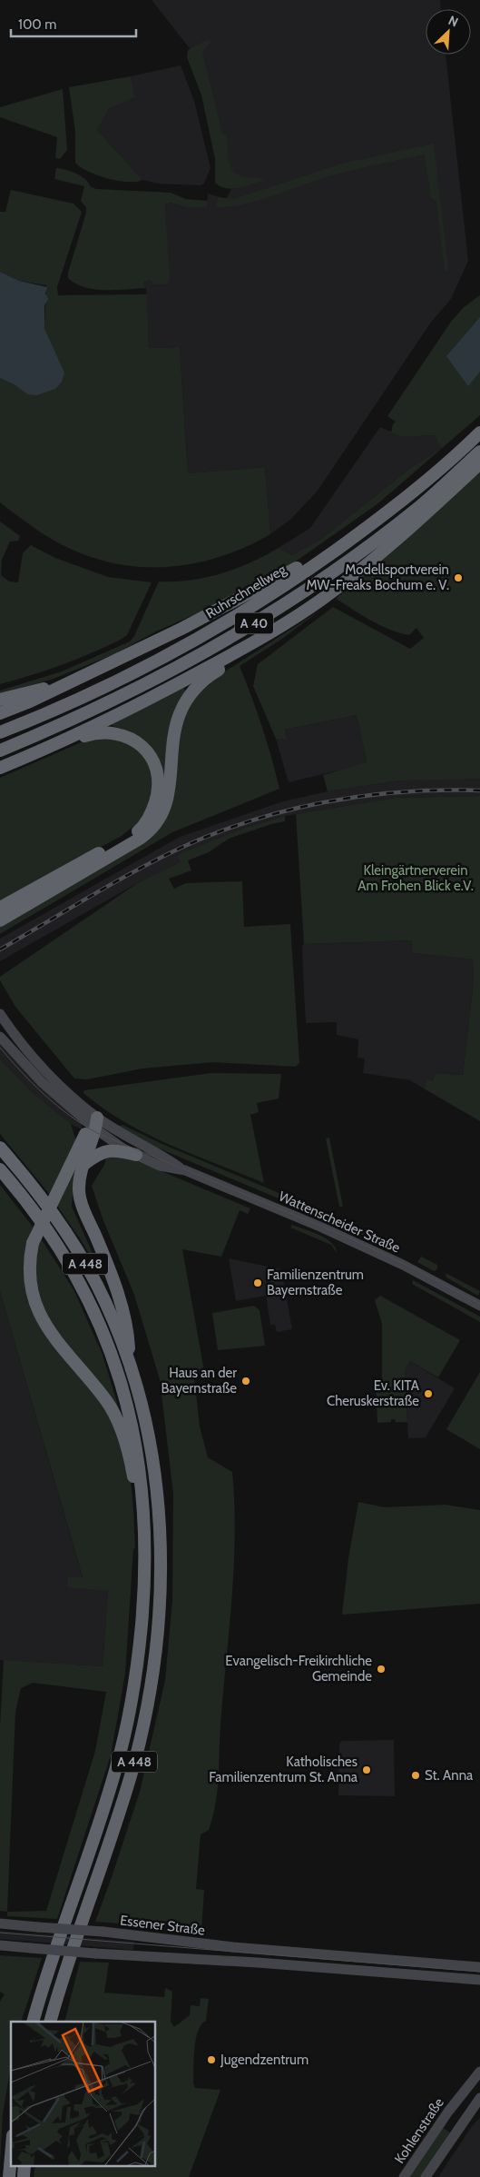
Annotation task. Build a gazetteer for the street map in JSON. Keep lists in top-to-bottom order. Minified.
{"streets":{"highway":["Ruhrschnellweg","A 40","A 448"],"main road":["Wattenscheider Straße","Essener Straße","Kohlenstraße"]},"parks":["Kleingärtnerverein Am Frohen Blick e.V."],"places":["Modellsportverein MW-Freaks Bochum e. V.","Familienzentrum Bayernstraße","Haus an der Bayernstraße","Ev. KITA Cheruskerstraße","Evangelisch-Freikirchliche Gemeinde","Katholisches Familienzentrum St. Anna","St. Anna","Jugendzentrum"],"scale_bar":"100 m","north":"top right"}
